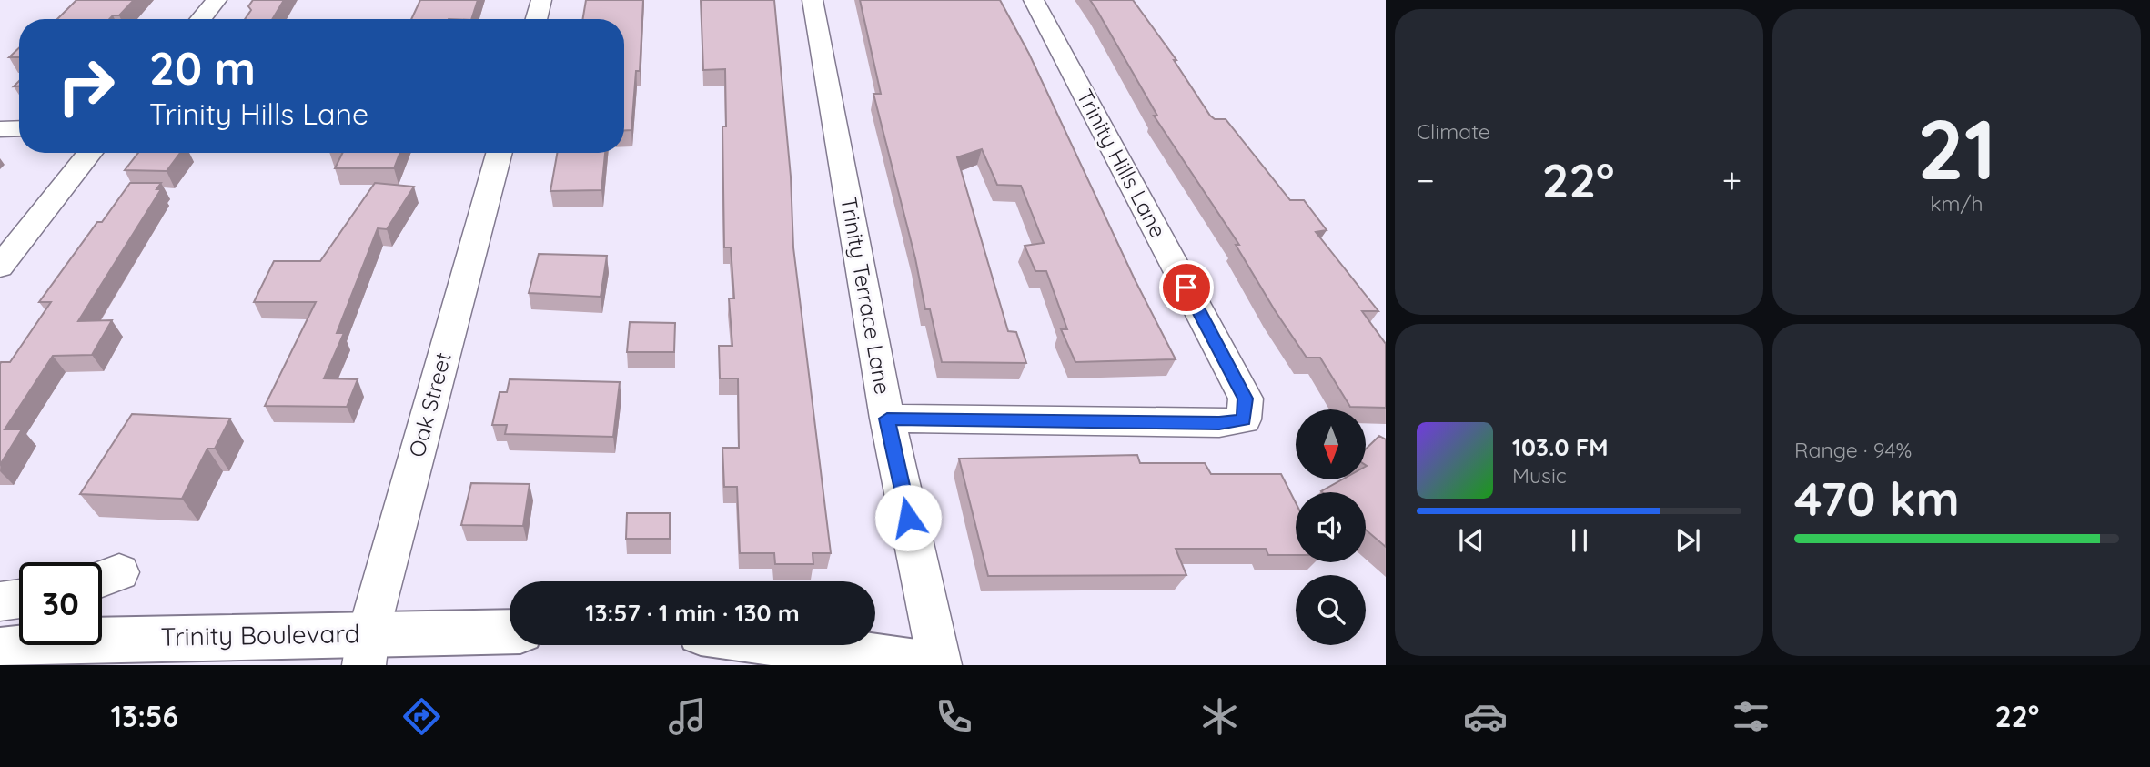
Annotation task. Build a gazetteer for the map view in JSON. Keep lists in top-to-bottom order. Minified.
{"streets":{"main road":["Trinity Boulevard"],"street":["Trinity Hills Lane","Trinity Terrace Lane","Oak Street"]},"crossings":[["Trinity Hills Lane","Trinity Terrace Lane"],["Oak Street","Trinity Boulevard"]],"north":"bottom","page":{"tile":["Climate",["21","km/h"],["Range · 94%","470 km"]],"turn":["20 m","Trinity Hills Lane"],"heat":["−","22°","+"],"song":["103.0 FM","Music"],"limit":"30","trip":"13:57 · 1 min · 130 m","tabs":["13:56","22°"]}}
